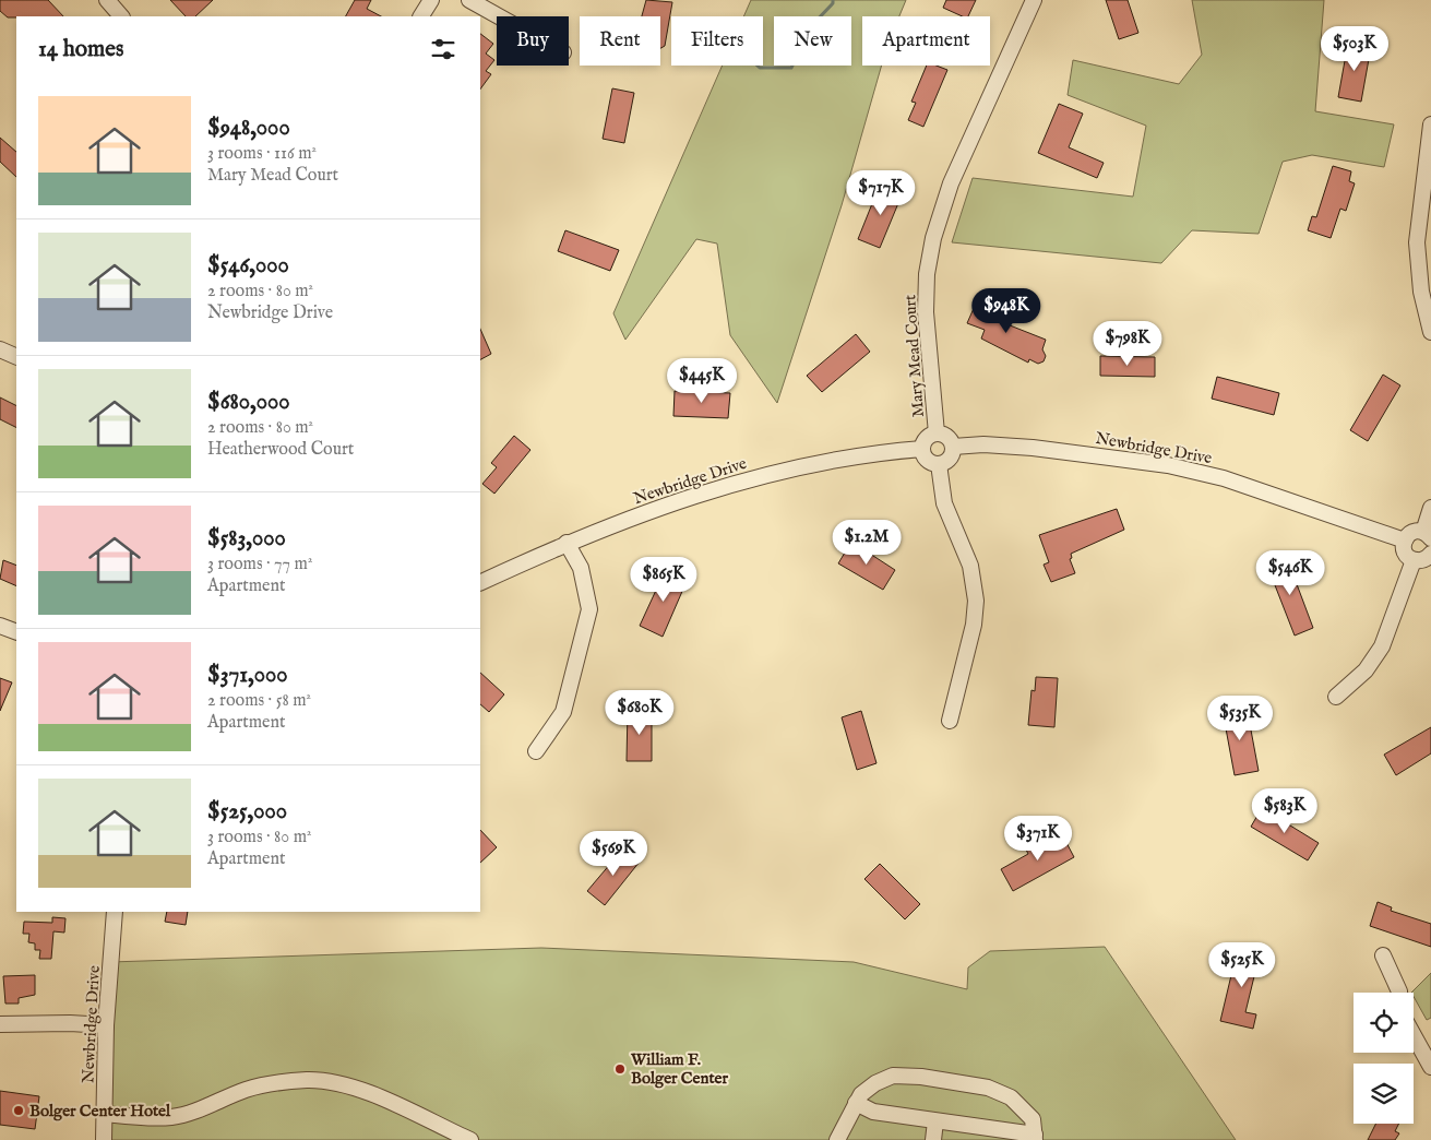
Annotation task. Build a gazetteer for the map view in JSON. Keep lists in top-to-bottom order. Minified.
{"streets":{"street":["Mary Mead Court","Newbridge Drive"]},"crossings":[["Mary Mead Court","Newbridge Drive"]],"places":["William F. Bolger Center","Bolger Center Hotel"],"page":{"chip":["Buy","Rent","Filters","New","Apartment"],"heading":"14 homes","price":["$503K","$717K","$948K","$798K","$445K","$1.2M","$546K","$865K","$680K","$535K","$583K","$371K","$569K","$525K"],"list":[{"name":"$948,000","note":"3 rooms · 116 m² · Mary Mead Court"},{"name":"$546,000","note":"2 rooms · 80 m² · Newbridge Drive"},{"name":"$680,000","note":"2 rooms · 80 m² · Heatherwood Court"},{"name":"$583,000","note":"3 rooms · 77 m² · Apartment"},{"name":"$371,000","note":"2 rooms · 58 m² · Apartment"},{"name":"$525,000","note":"3 rooms · 80 m² · Apartment"}]}}
